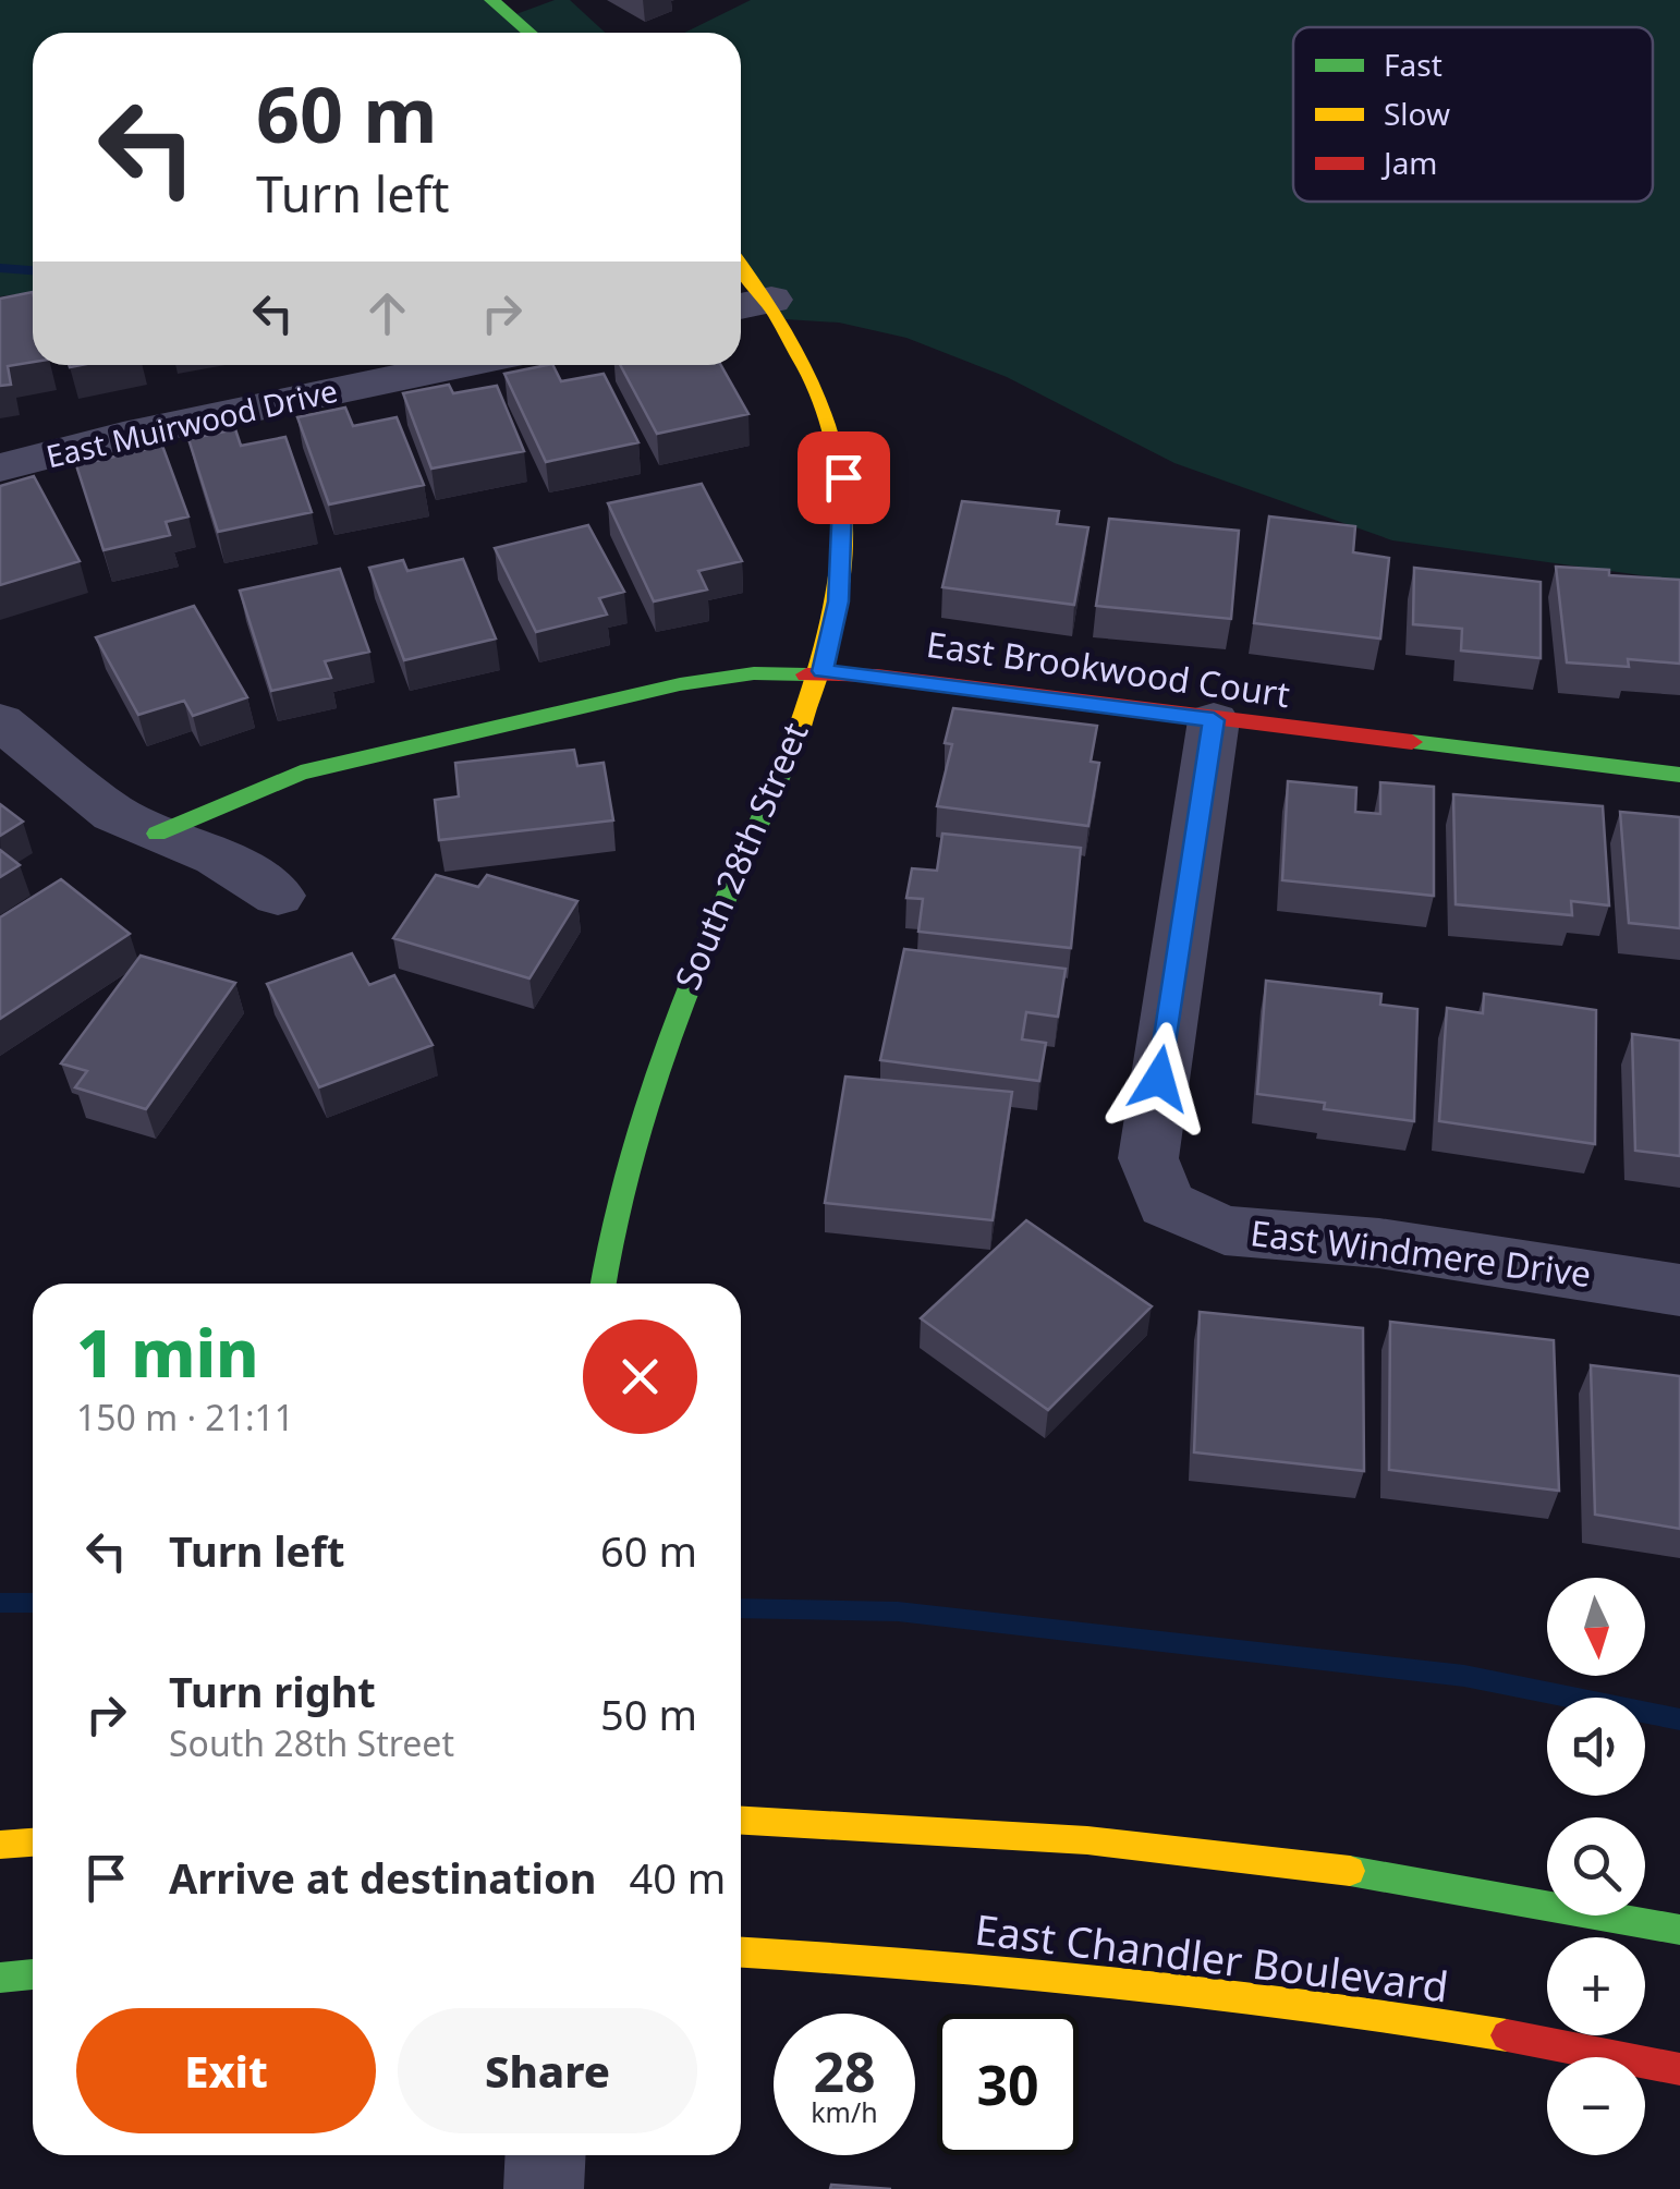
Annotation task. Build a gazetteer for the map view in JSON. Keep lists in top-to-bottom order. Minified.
{"streets":{"street":["East Muirwood Drive","East Brookwood Court","South 28th Street","East Windmere Drive","East Chandler Boulevard"]},"crossings":[["East Brookwood Court","South 28th Street"],["East Brookwood Court","East Windmere Drive"]],"legend":["Fast","Slow","Jam"],"north":"bottom","page":{"turn":["60 m","Turn left"],"heading":["1 min","150 m · 21:11"],"list":[{"name":"Turn left","value":"60 m"},{"name":"Turn right","note":"South 28th Street","value":"50 m"},{"name":"Arrive at destination","value":"40 m"}],"map_buttons":["+","−"],"buttons":["Exit","Share"],"speed":"28 km/h","limit":"30"}}
